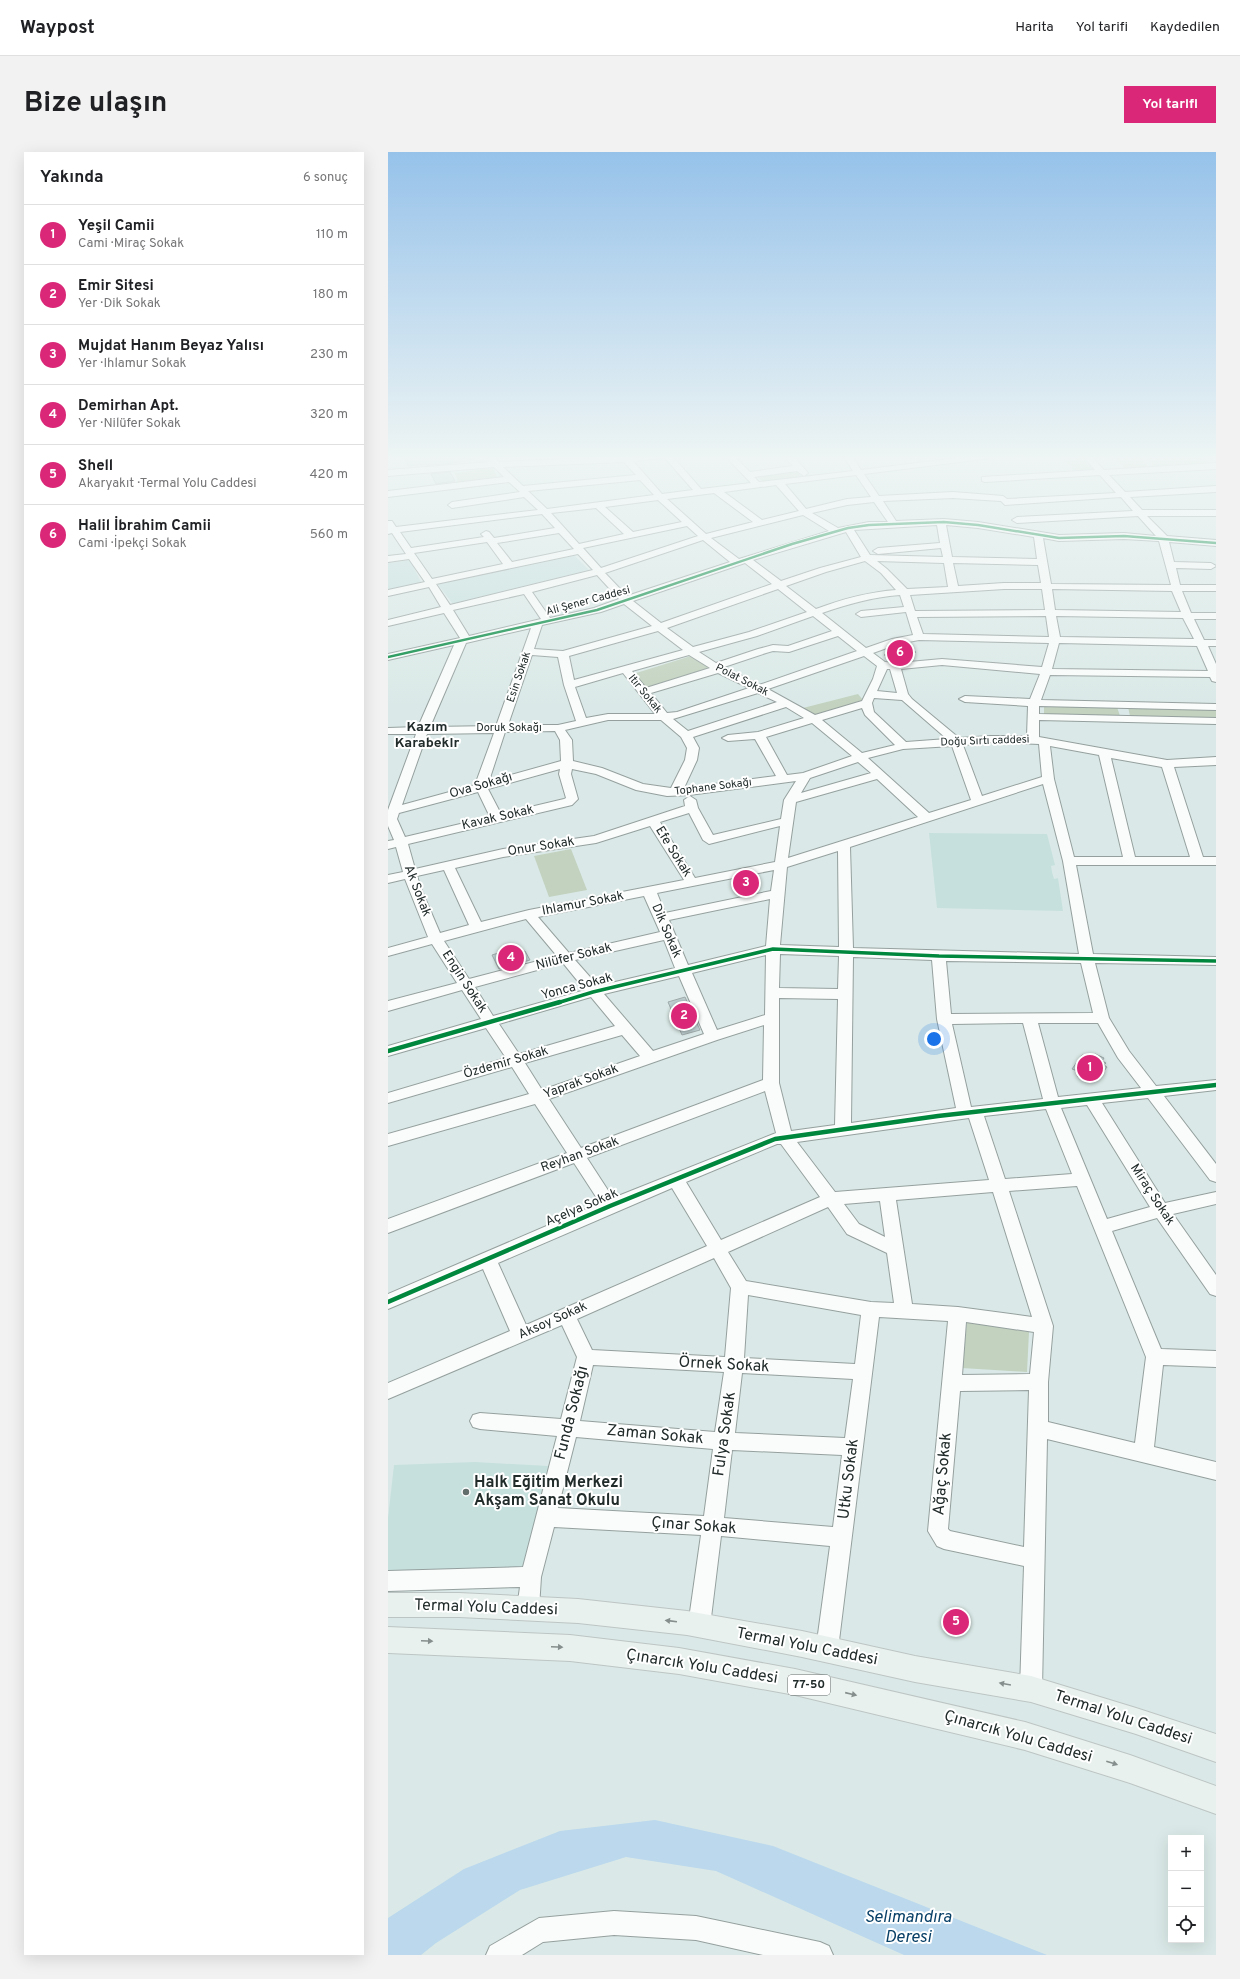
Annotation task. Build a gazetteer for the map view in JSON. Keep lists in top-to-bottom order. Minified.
{"streets":{"main road":["Termal Yolu Caddesi","Çınarcık Yolu Caddesi","77-50"],"street":["Ali Şener Caddesi","Esin Sokak","Polat Sokak","Itır Sokak","Doruk Sokağı","Doğu Sırtı caddesi","Ova Sokağı","Tophane Sokağı","Kavak Sokak","Onur Sokak","Efe Sokak","Ak Sokak","Ihlamur Sokak","Dik Sokak","Nilüfer Sokak","Engin Sokak","Yonca Sokak","Özdemir Sokak","Yaprak Sokak","Reyhan Sokak","Miraç Sokak","Açelya Sokak","Aksoy Sokak","Örnek Sokak","Funda Sokağı","Fulya Sokak","Zaman Sokak","Ağaç Sokak","Utku Sokak","Çınar Sokak"]},"crossings":[["Ali Şener Caddesi","Esin Sokak"],["Ali Şener Caddesi","Polat Sokak"],["Esin Sokak","Doruk Sokağı"],["Esin Sokak","Ova Sokağı"],["Polat Sokak","Doruk Sokağı"],["Polat Sokak","Doğu Sırtı caddesi"],["Polat Sokak","Ihlamur Sokak"],["Itır Sokak","Doruk Sokağı"],["Doğu Sırtı caddesi","Tophane Sokağı"],["Ova Sokağı","Tophane Sokağı"],["Ova Sokağı","Kavak Sokak"],["Ova Sokağı","Ak Sokak"],["Tophane Sokağı","Kavak Sokak"],["Kavak Sokak","Ak Sokak"],["Onur Sokak","Efe Sokak"],["Onur Sokak","Ak Sokak"],["Efe Sokak","Ihlamur Sokak"],["Ak Sokak","Ihlamur Sokak"],["Ak Sokak","Engin Sokak"],["Ihlamur Sokak","Dik Sokak"],["Ihlamur Sokak","Engin Sokak"],["Dik Sokak","Nilüfer Sokak"],["Dik Sokak","Yonca Sokak"],["Dik Sokak","Yaprak Sokak"],["Nilüfer Sokak","Engin Sokak"],["Engin Sokak","Yonca Sokak"],["Engin Sokak","Özdemir Sokak"],["Engin Sokak","Yaprak Sokak"],["Engin Sokak","Reyhan Sokak"],["Engin Sokak","Açelya Sokak"],["Miraç Sokak","Açelya Sokak"],["Aksoy Sokak","Funda Sokağı"],["Örnek Sokak","Funda Sokağı"],["Örnek Sokak","Fulya Sokak"],["Örnek Sokak","Utku Sokak"],["Funda Sokağı","Zaman Sokak"],["Funda Sokağı","Çınar Sokak"],["Funda Sokağı","Termal Yolu Caddesi"],["Fulya Sokak","Zaman Sokak"],["Fulya Sokak","Çınar Sokak"],["Fulya Sokak","Termal Yolu Caddesi"],["Zaman Sokak","Utku Sokak"],["Utku Sokak","Çınar Sokak"],["Utku Sokak","Termal Yolu Caddesi"]],"one_way":["Termal Yolu Caddesi","Çınarcık Yolu Caddesi"],"districts":["Kazım Karabekir"],"water":["Selimandıra Deresi"],"places":["Halk Eğitim Merkezi Akşam Sanat Okulu"],"page":{"header":"Waypost","nav":["Harita","Yol tarifi","Kaydedilen"],"title":"Bize ulaşın","buttons":"Yol tarifi","heading":["Yakında","6 sonuç"],"list":[{"mark":"1","name":"Yeşil Camii","note":"Cami · Miraç Sokak","value":"110 m"},{"mark":"2","name":"Emir Sitesi","note":"Yer · Dik Sokak","value":"180 m"},{"mark":"3","name":"Mujdat Hanım Beyaz Yalısı","note":"Yer · Ihlamur Sokak","value":"230 m"},{"mark":"4","name":"Demirhan Apt.","note":"Yer · Nilüfer Sokak","value":"320 m"},{"mark":"5","name":"Shell","note":"Akaryakıt · Termal Yolu Caddesi","value":"420 m"},{"mark":"6","name":"Halil İbrahim Camii","note":"Cami · İpekçi Sokak","value":"560 m"}],"pins":["6","3","4","2","1","5"],"map_buttons":["+","−"]}}
